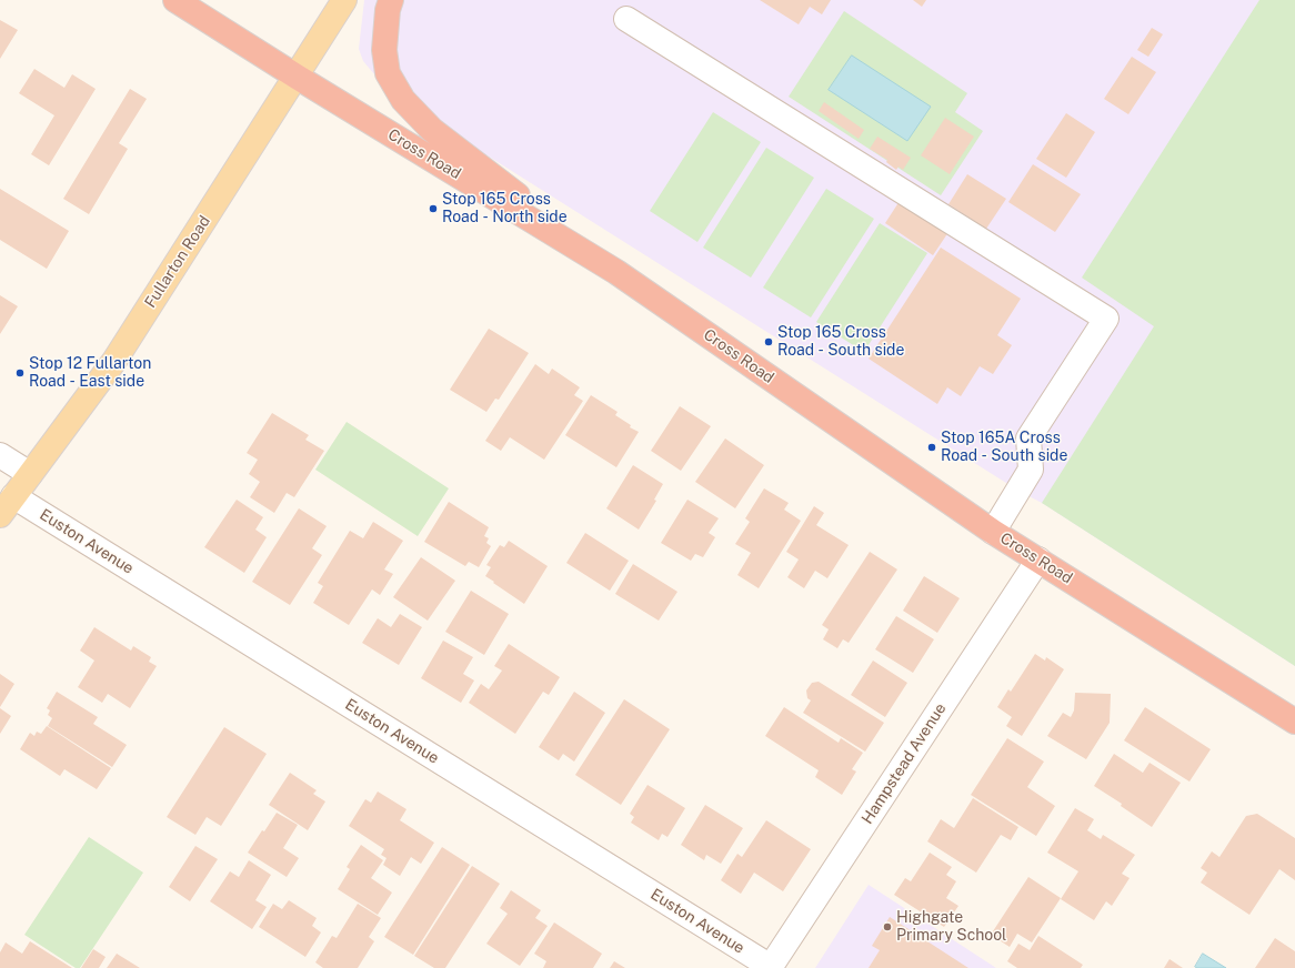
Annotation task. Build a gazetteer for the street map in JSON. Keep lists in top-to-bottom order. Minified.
{"streets":{"highway":["Cross Road"],"main road":["Fullarton Road"],"street":["Euston Avenue","Hampstead Avenue"]},"crossings":[["Cross Road","Fullarton Road"],["Cross Road","Hampstead Avenue"],["Fullarton Road","Euston Avenue"],["Euston Avenue","Hampstead Avenue"]],"places":["Stop 165 Cross Road - North side","Stop 165 Cross Road - South side","Stop 12 Fullarton Road - East side","Stop 165A Cross Road - South side","Highgate Primary School"]}
